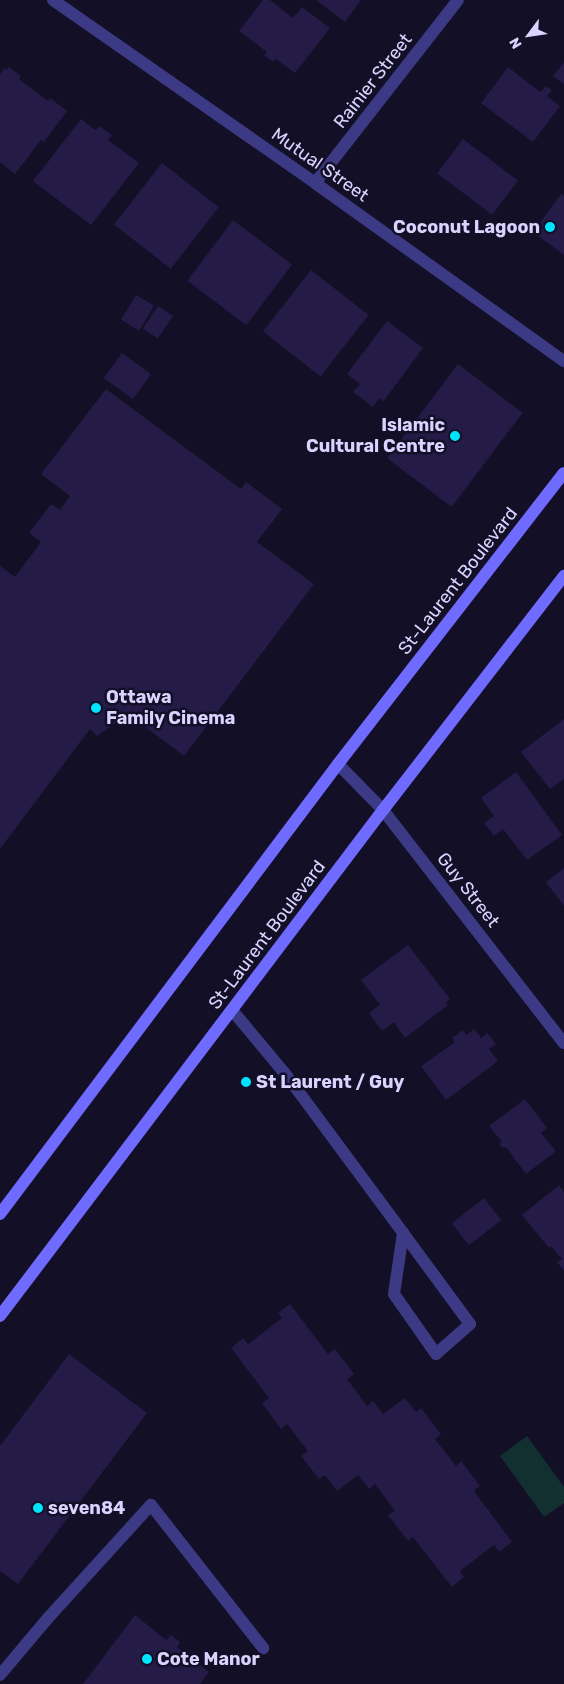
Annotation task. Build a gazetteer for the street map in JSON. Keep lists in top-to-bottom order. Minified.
{"streets":{"main road":["St-Laurent Boulevard"],"street":["Rainier Street","Mutual Street","Guy Street"]},"crossings":[["Rainier Street","Mutual Street"],["St-Laurent Boulevard","Guy Street"]],"places":["Coconut Lagoon","Islamic Cultural Centre","Ottawa Family Cinema","St Laurent / Guy","seven84","Cote Manor"],"north":"bottom left"}
